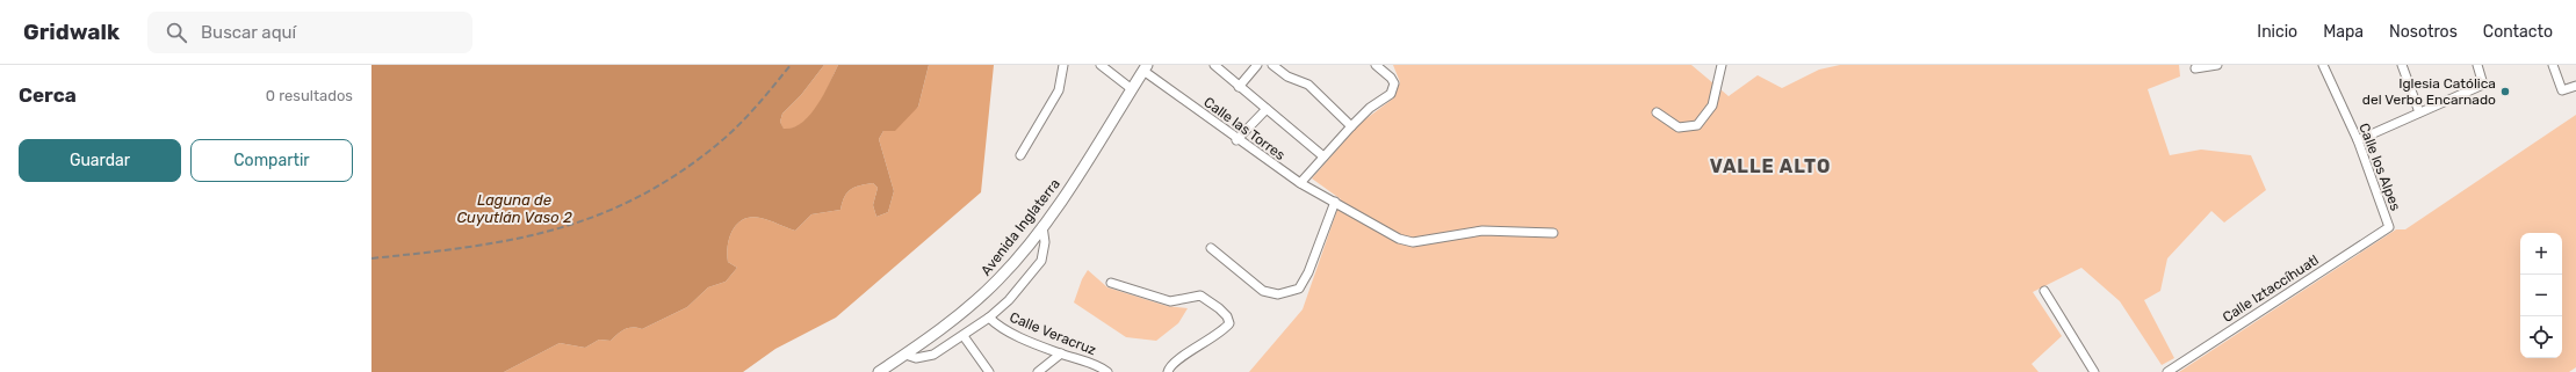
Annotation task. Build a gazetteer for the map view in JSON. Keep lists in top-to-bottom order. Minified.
{"streets":{"main road":["Avenida Inglaterra"],"street":["Calle las Torres","Calle los Alpes","Calle Iztaccíhuatl","Calle Veracruz"]},"crossings":[["Calle las Torres","Avenida Inglaterra"],["Calle los Alpes","Calle Iztaccíhuatl"]],"districts":["VALLE ALTO"],"water":["Laguna de Cuyutlán Vaso 2"],"places":["Iglesia Católica del Verbo Encarnado"],"page":{"header":"Gridwalk","search":"Buscar aquí","nav":["Inicio","Mapa","Nosotros","Contacto"],"heading":["Cerca","0 resultados"],"buttons":["Guardar","Compartir"],"map_buttons":["+","−"]}}
